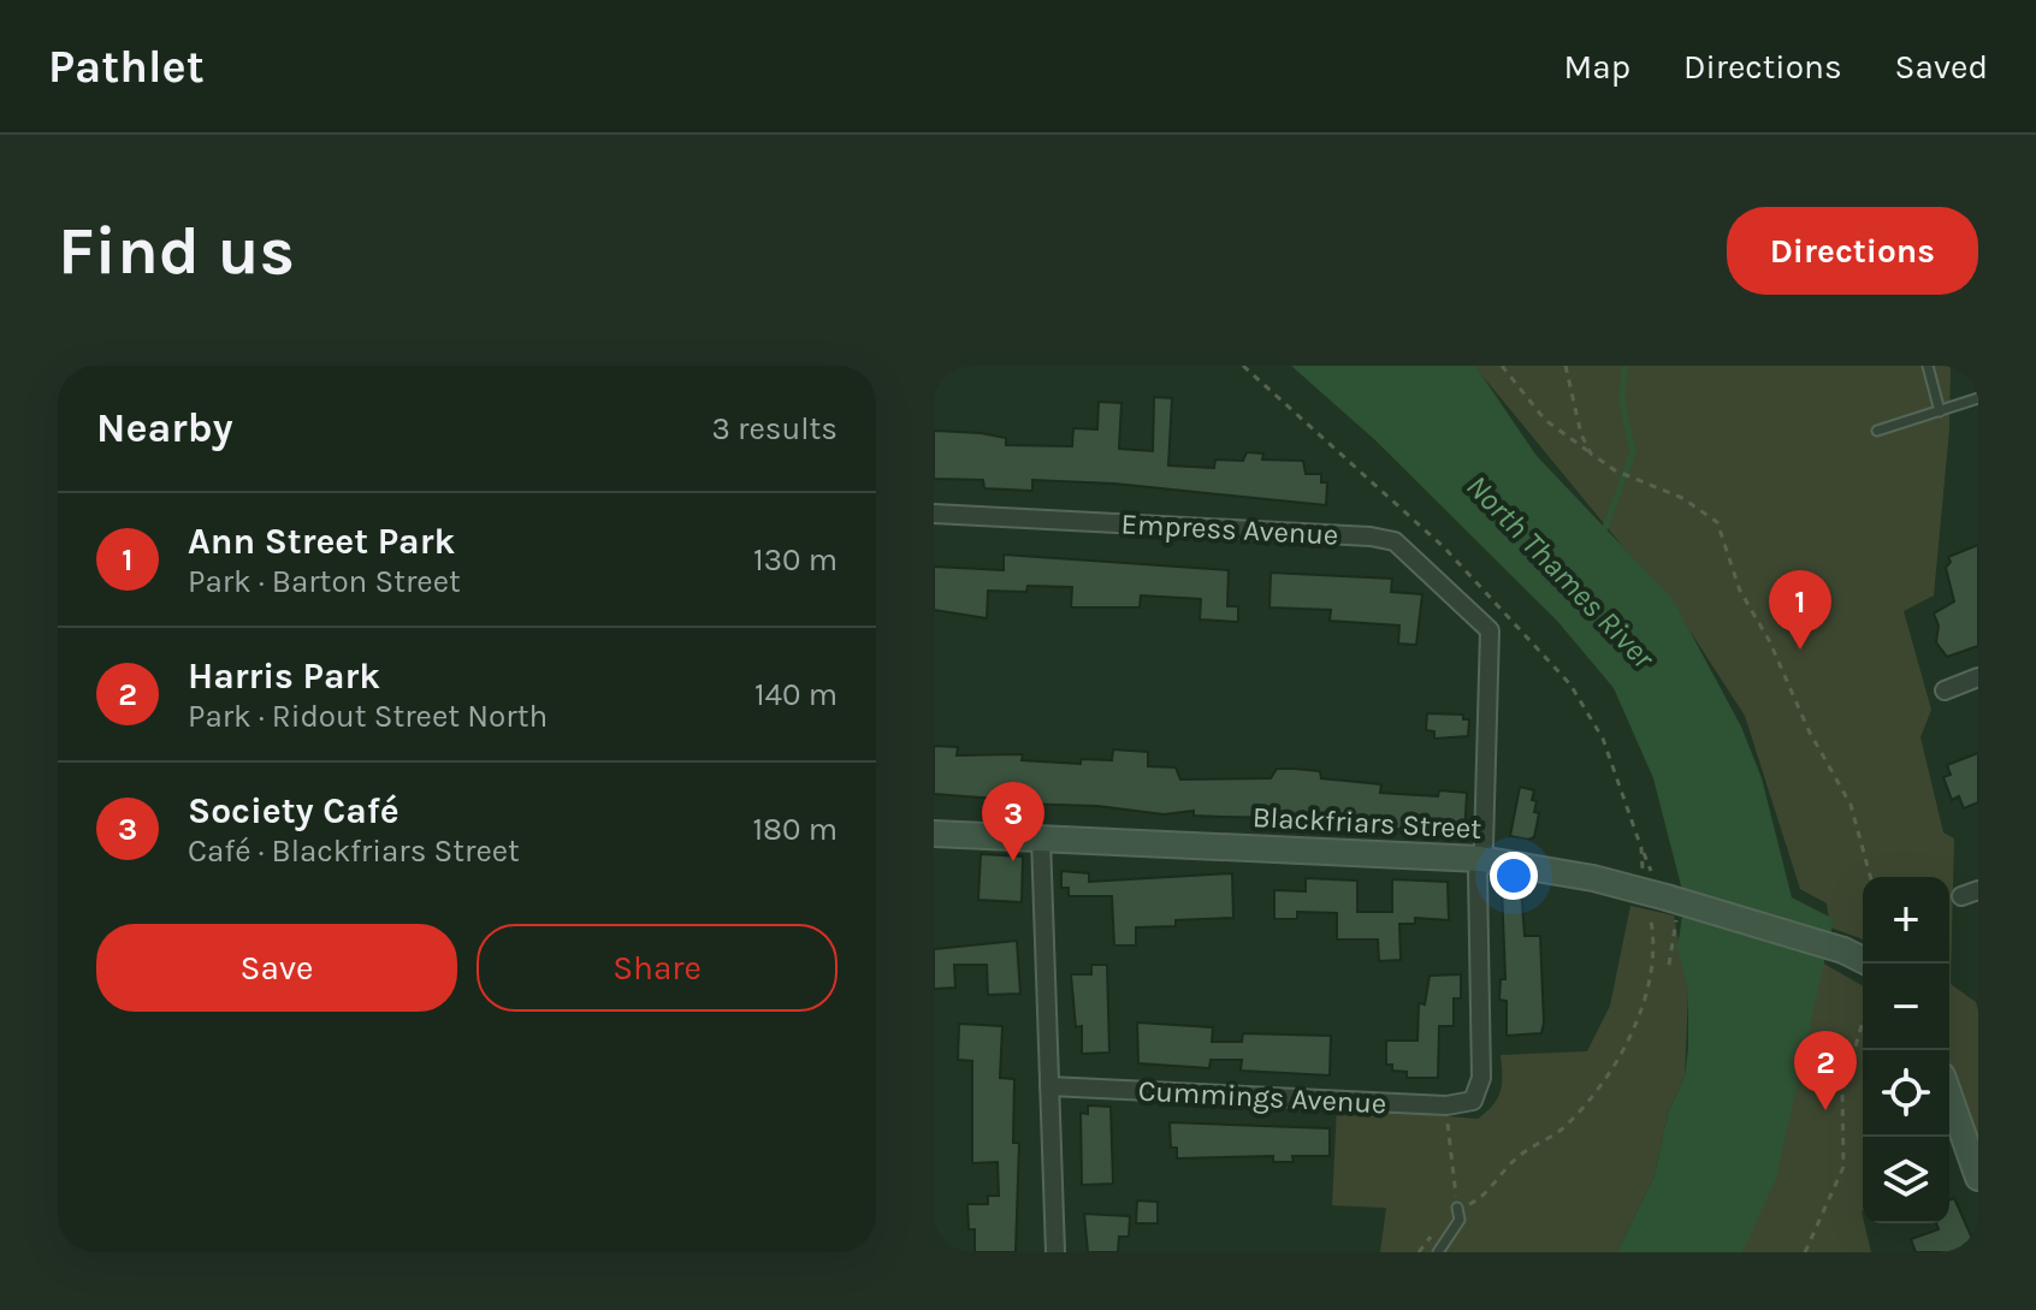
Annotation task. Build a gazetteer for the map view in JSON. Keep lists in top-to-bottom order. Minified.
{"streets":{"street":["Empress Avenue","Blackfriars Street","Cummings Avenue"]},"crossings":[["Empress Avenue","Blackfriars Street"],["Empress Avenue","Cummings Avenue"],["Blackfriars Street","Cummings Avenue"]],"water":["North Thames River"],"page":{"header":"Pathlet","nav":["Map","Directions","Saved"],"buttons":["Directions",["Save","Share"]],"title":"Find us","heading":["Nearby","3 results"],"list":[{"mark":"1","name":"Ann Street Park","note":"Park · Barton Street","value":"130 m"},{"mark":"2","name":"Harris Park","note":"Park · Ridout Street North","value":"140 m"},{"mark":"3","name":"Society Café","note":"Café · Blackfriars Street","value":"180 m"}],"pins":["1","3","2"],"map_buttons":["+","−"]}}
